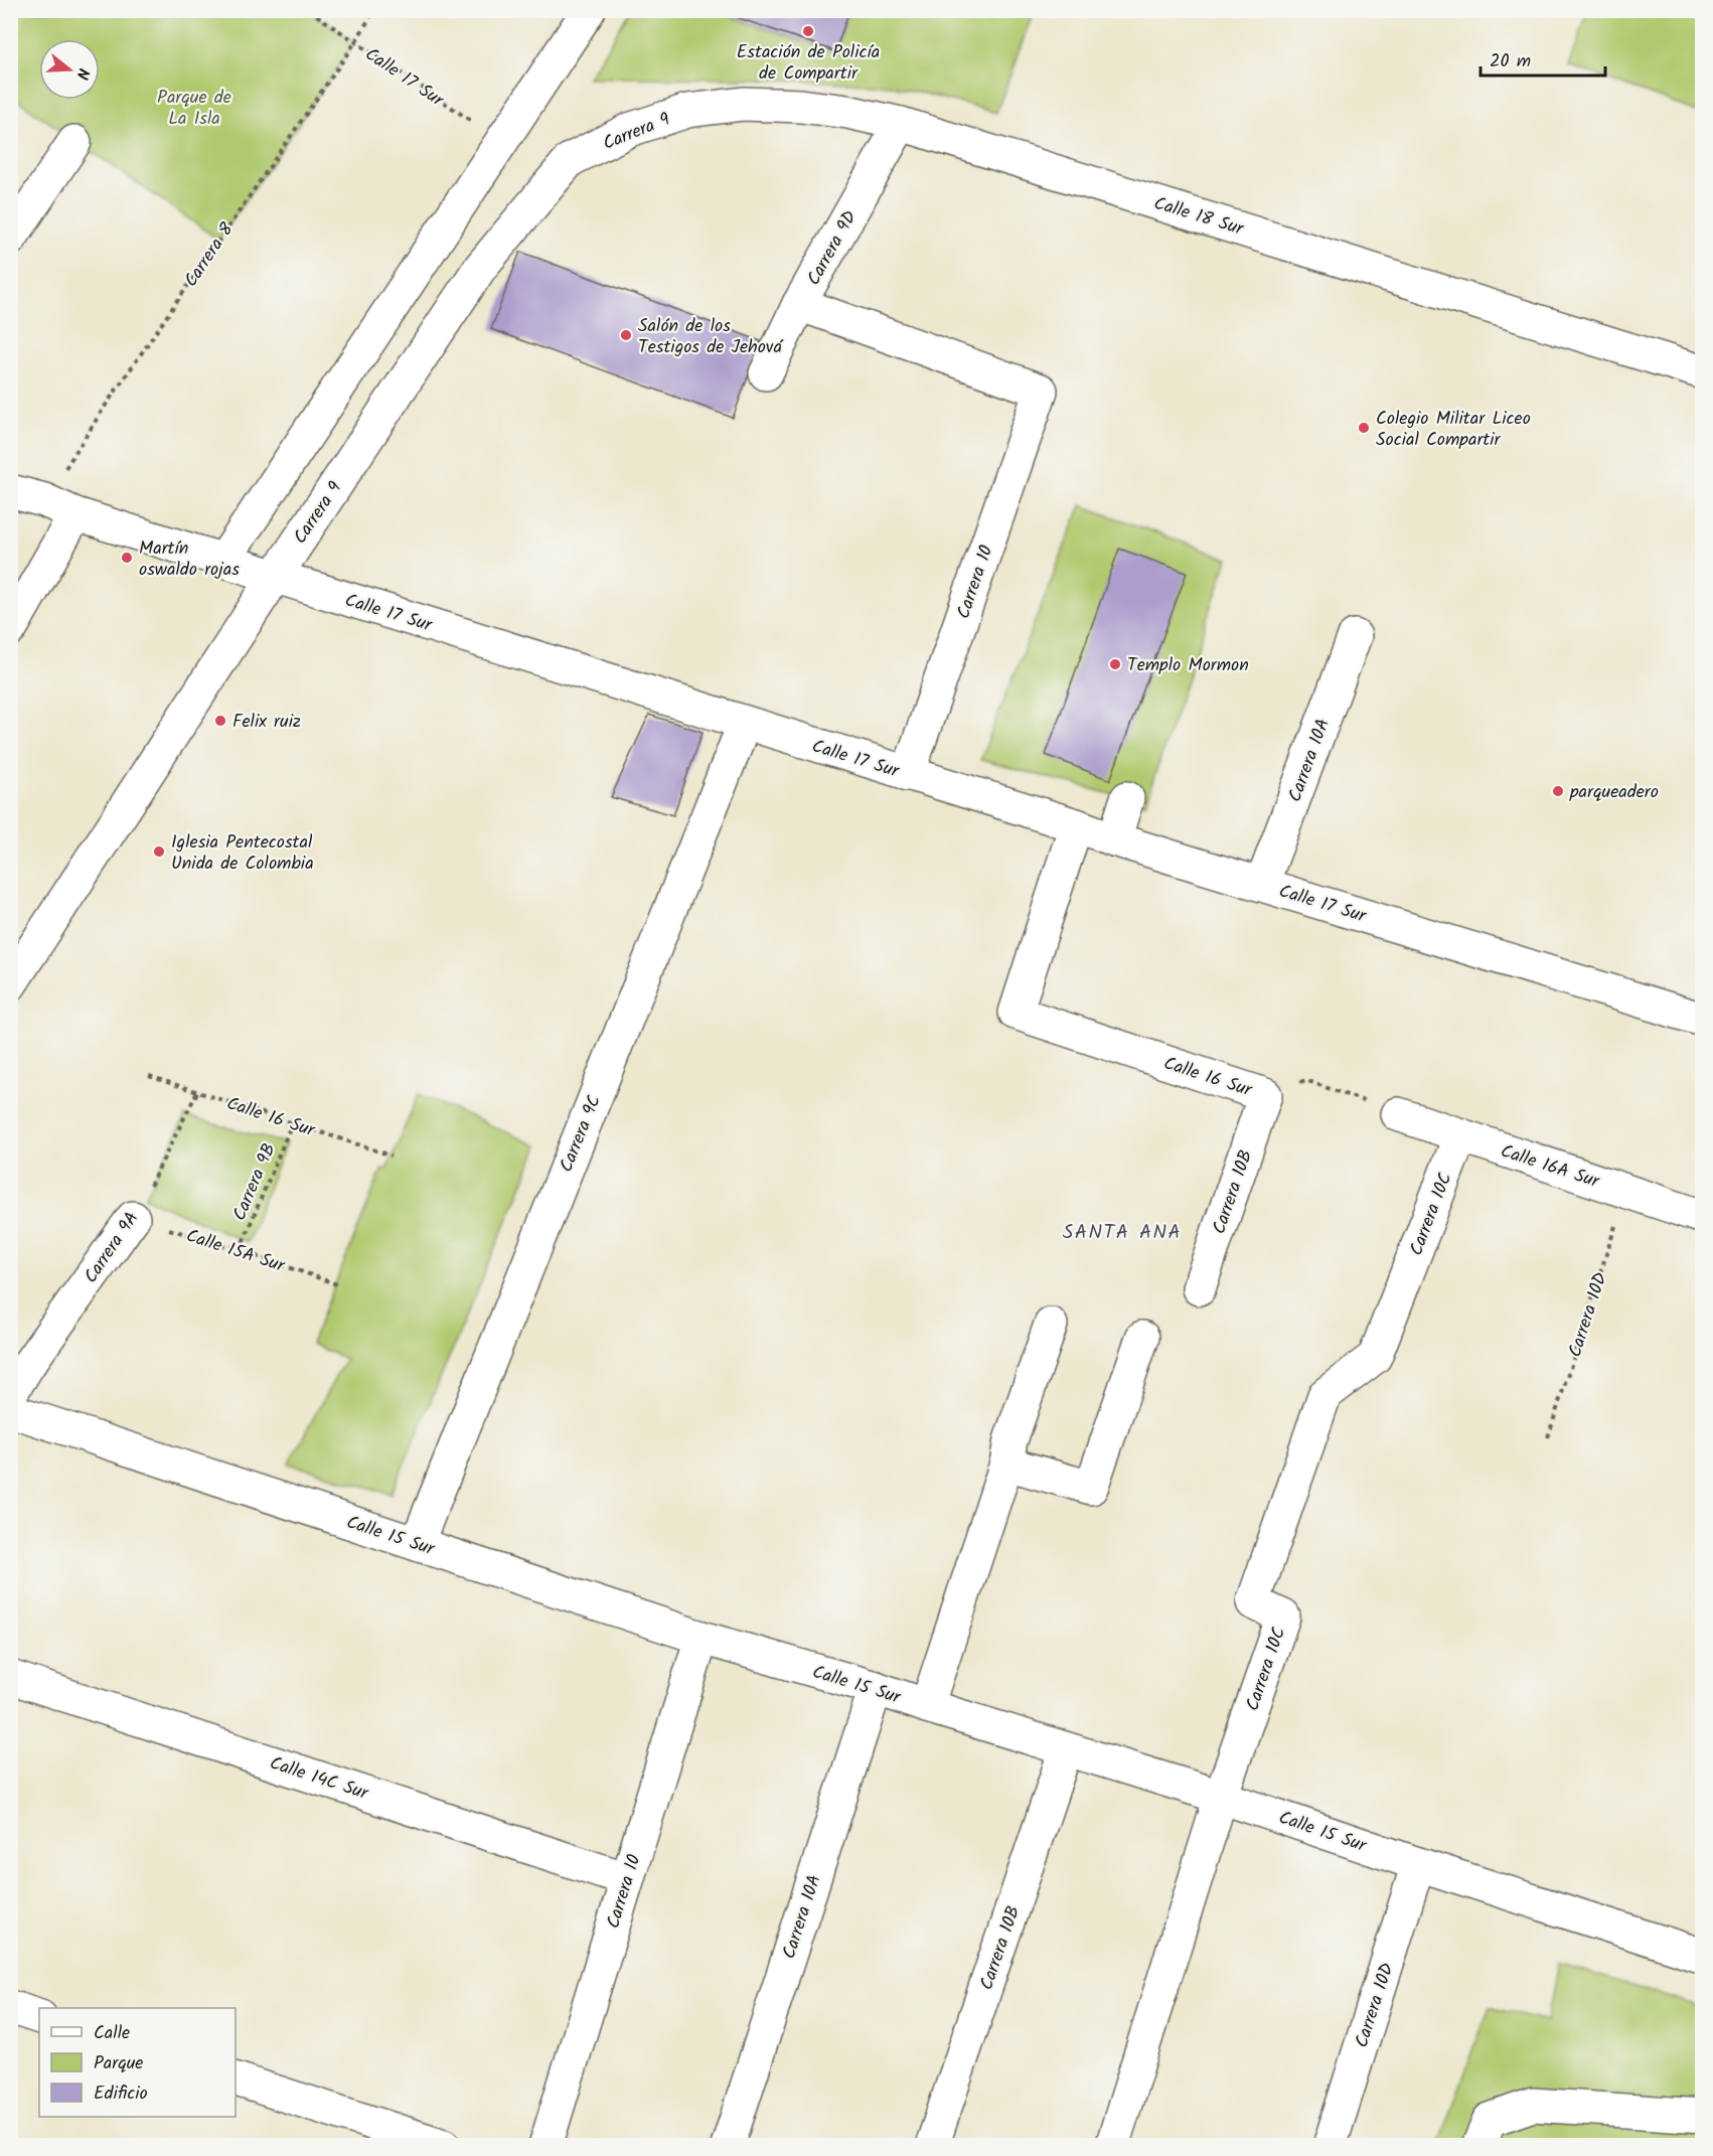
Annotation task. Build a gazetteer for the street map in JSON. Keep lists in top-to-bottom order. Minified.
{"streets":{"street":["Calle 17 Sur","Carrera 9","Calle 18 Sur","Carrera 9D","Carrera 10","Carrera 10A","Calle 16 Sur","Carrera 9C","Calle 16A Sur","Carrera 10B","Carrera 10C","Carrera 9A","Carrera 10D","Calle 15 Sur","Calle 14C Sur"],"path":["Carrera 8","Carrera 9B","Calle 15A Sur"]},"crossings":[["Calle 17 Sur","Carrera 9"],["Calle 17 Sur","Carrera 8"],["Calle 17 Sur","Carrera 10"],["Calle 17 Sur","Carrera 10A"],["Calle 17 Sur","Calle 16 Sur"],["Calle 17 Sur","Carrera 9C"],["Carrera 9","Calle 18 Sur"],["Calle 18 Sur","Carrera 9D"],["Carrera 9D","Carrera 10"],["Carrera 10","Calle 15 Sur"],["Carrera 10","Calle 14C Sur"],["Carrera 10A","Calle 15 Sur"],["Calle 16 Sur","Calle 16A Sur"],["Calle 16 Sur","Carrera 9B"],["Calle 16 Sur","Carrera 10B"],["Calle 16 Sur","Carrera 9A"],["Carrera 9C","Calle 15 Sur"],["Calle 16A Sur","Carrera 10C"],["Calle 16A Sur","Carrera 10D"],["Carrera 9B","Calle 15A Sur"],["Carrera 10B","Calle 15 Sur"],["Carrera 10C","Calle 15 Sur"],["Carrera 9A","Calle 15A Sur"],["Carrera 10D","Calle 15 Sur"]],"districts":["SANTA ANA"],"parks":["Parque de La Isla"],"places":["Estación de Policía de Compartir","Salón de los Testigos de Jehová","Colegio Militar Liceo Social Compartir","Martín oswaldo rojas","Templo Mormon","Felix ruiz","parqueadero","Iglesia Pentecostal Unida de Colombia"],"legend":["Calle","Parque","Edificio"],"scale_bar":"20 m","north":"right"}
